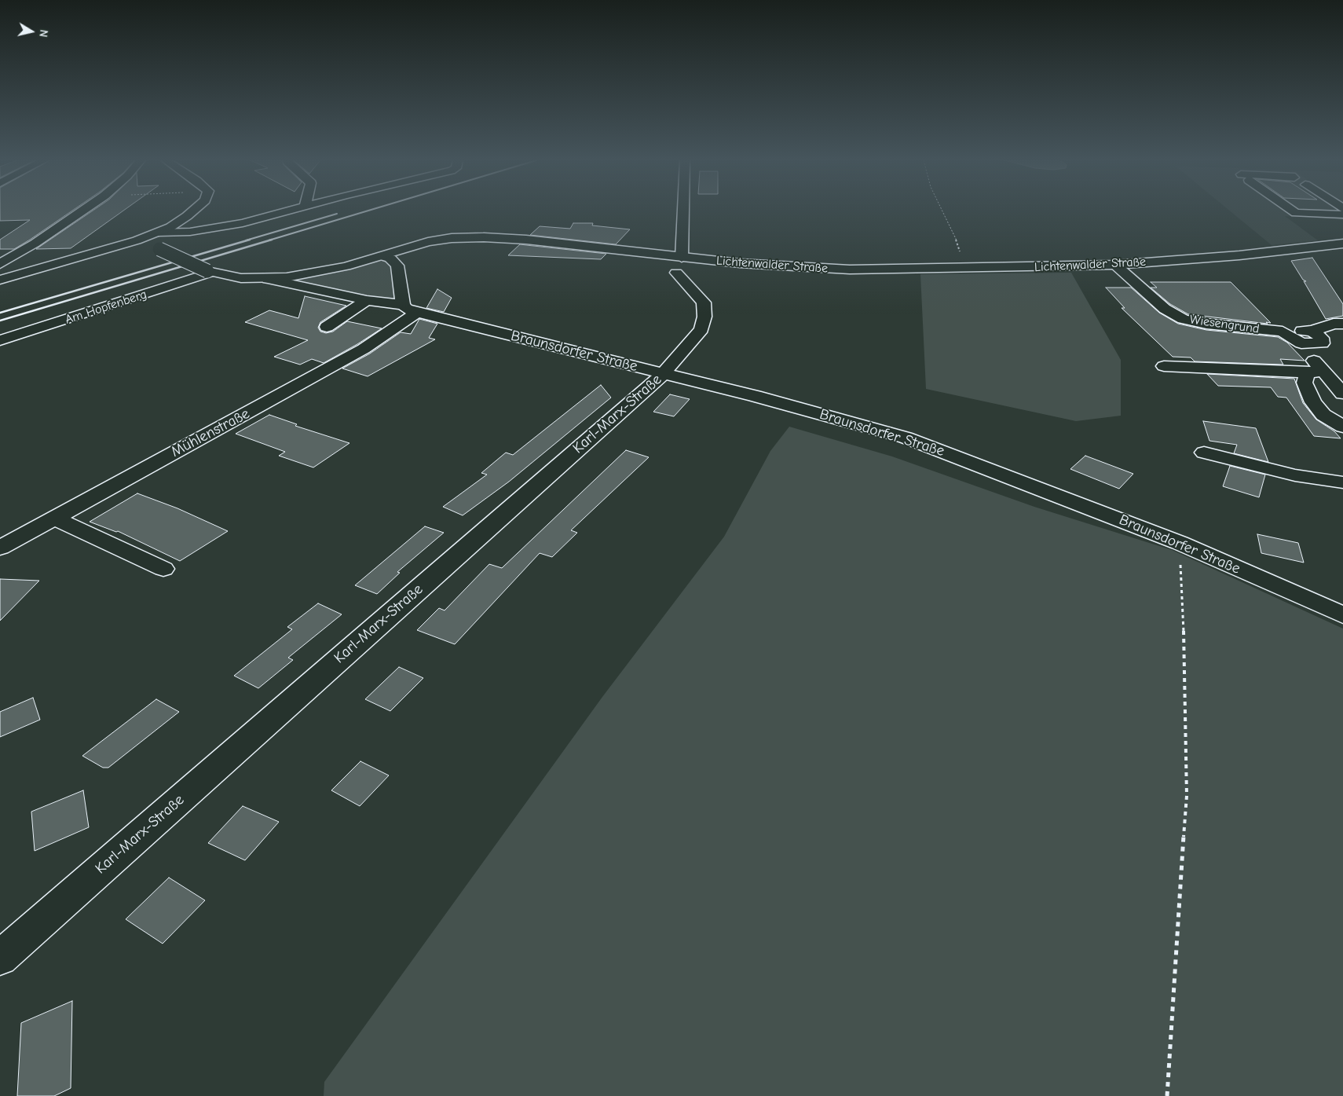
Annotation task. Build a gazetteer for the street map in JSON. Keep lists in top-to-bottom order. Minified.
{"streets":{"street":["Lichtenwalder Straße","Am Hopfenberg","Wiesengrund","Braunsdorfer Straße","Karl-Marx-Straße","Mühlenstraße"]},"crossings":[["Lichtenwalder Straße","Am Hopfenberg"],["Lichtenwalder Straße","Wiesengrund"],["Lichtenwalder Straße","Braunsdorfer Straße"],["Braunsdorfer Straße","Karl-Marx-Straße"],["Braunsdorfer Straße","Mühlenstraße"]],"north":"right"}
